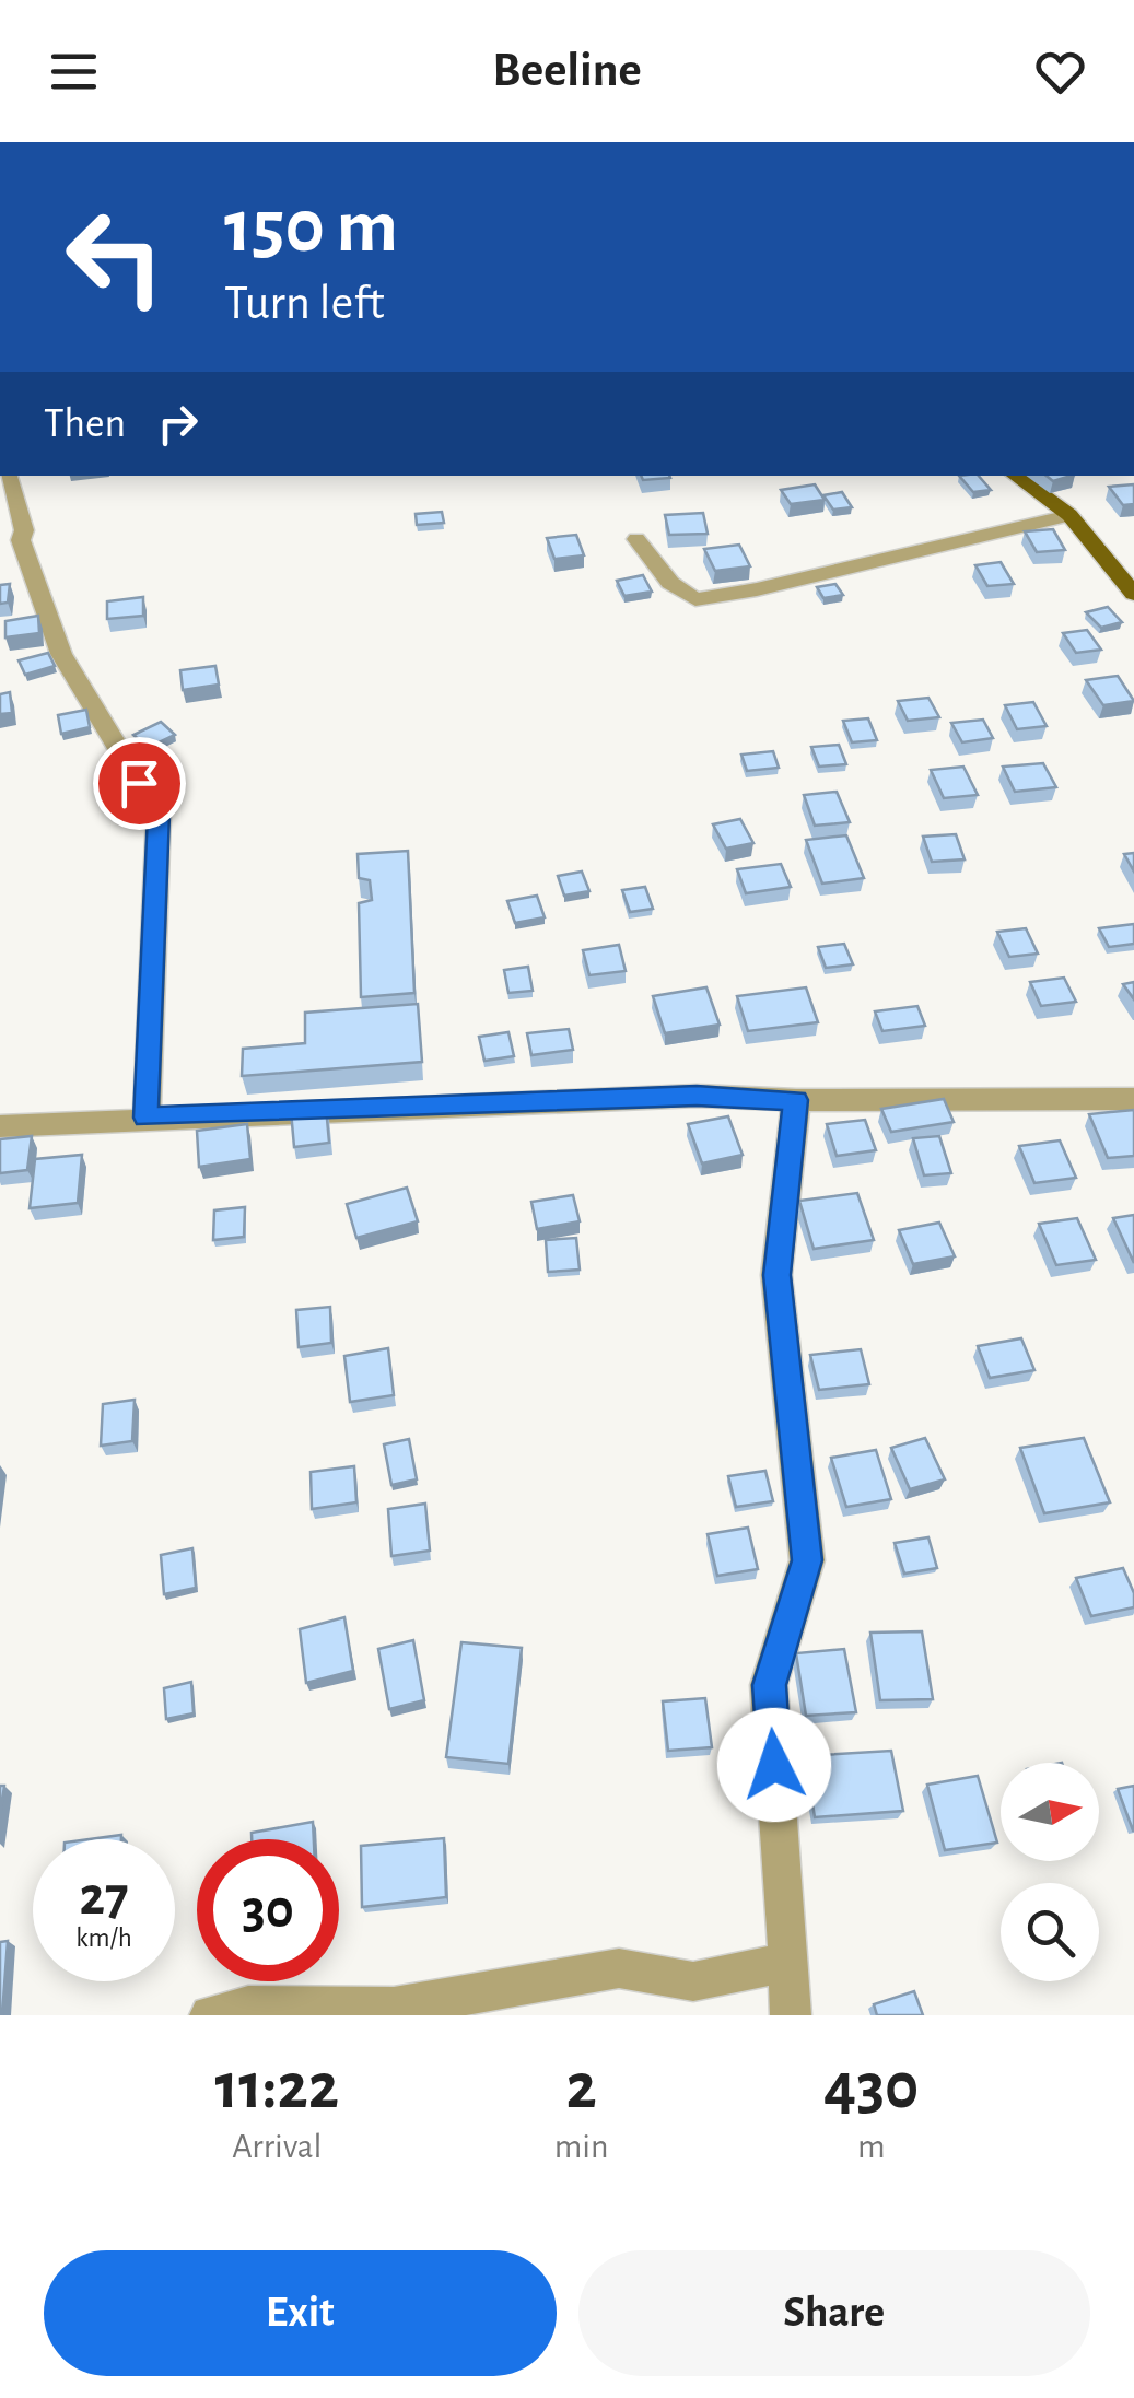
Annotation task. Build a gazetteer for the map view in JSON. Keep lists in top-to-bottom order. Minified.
{"north":"right","page":{"header":"Beeline","turn":["150 m","Turn left"],"then":"Then","speed":"27 km/h","limit":"30","eta":["11:22","Arrival","2","min","430","m"],"buttons":["Exit","Share"]}}
